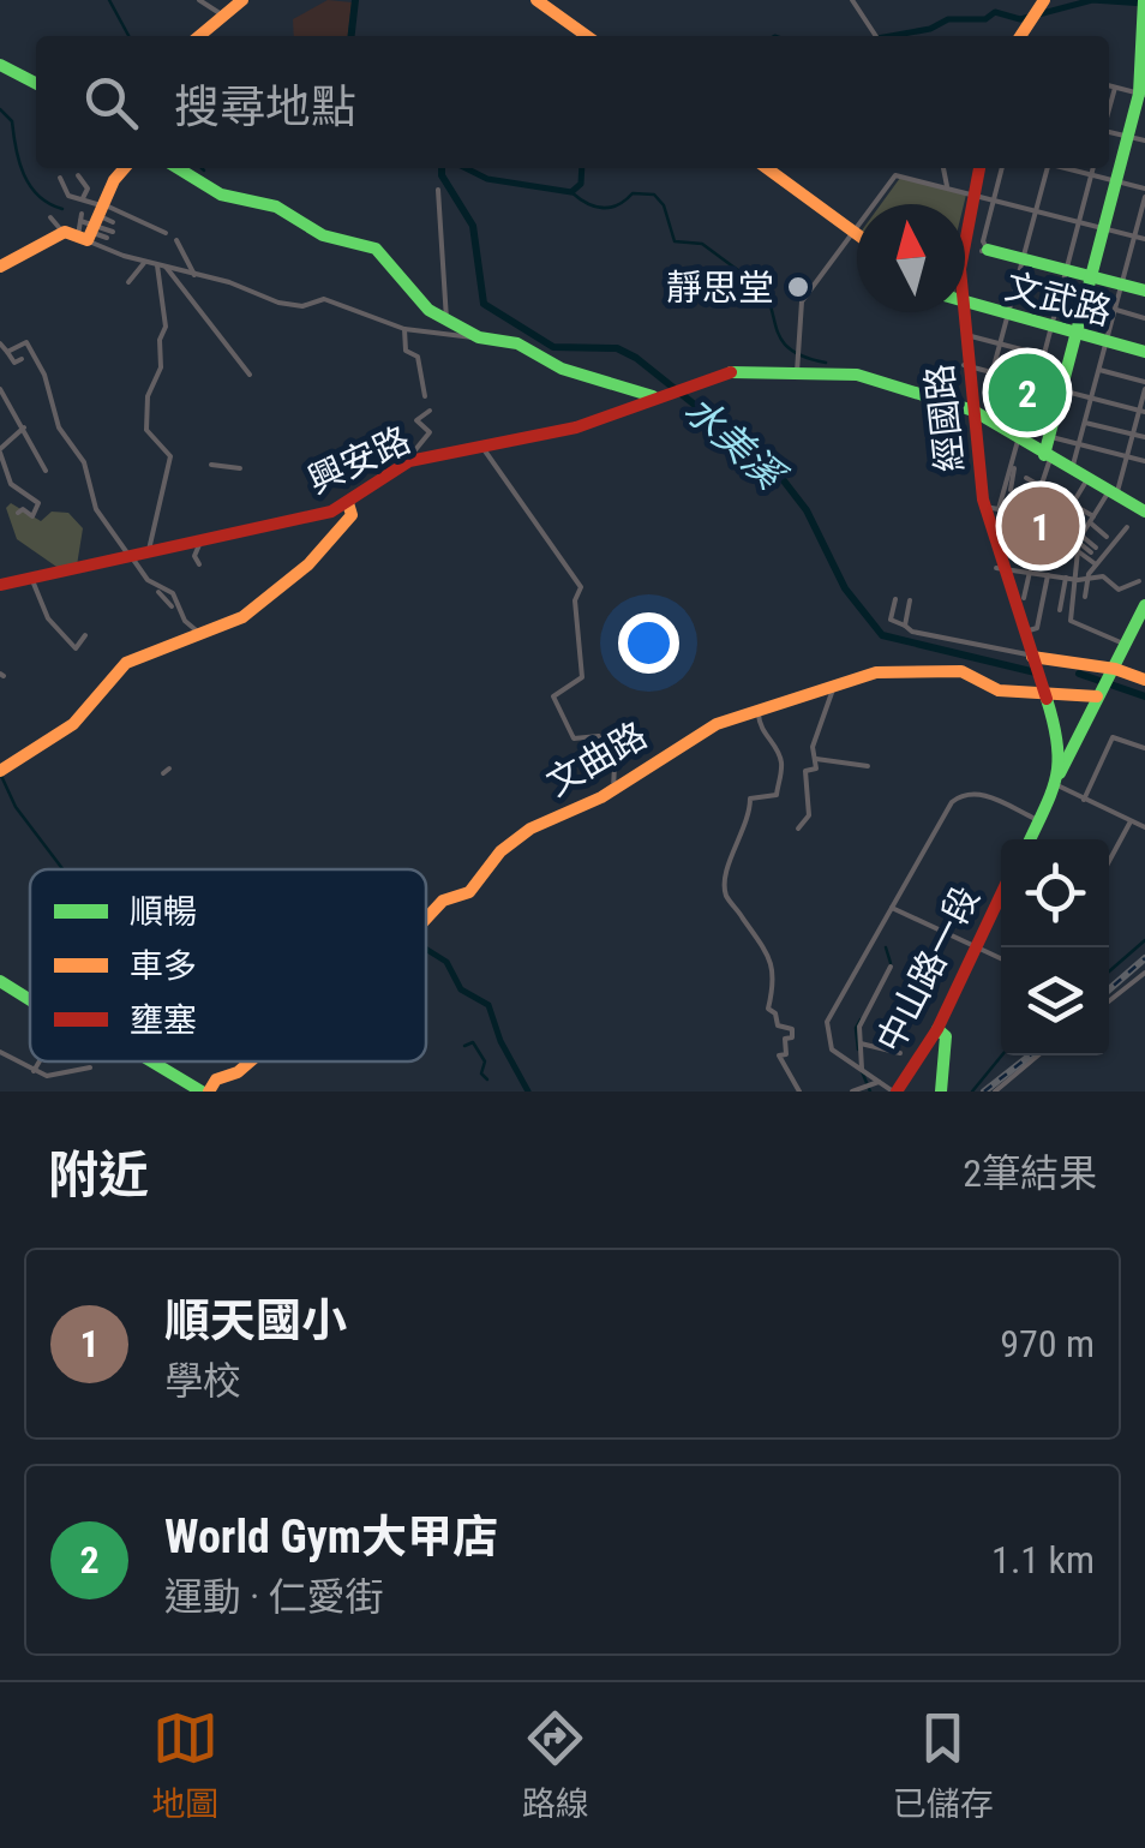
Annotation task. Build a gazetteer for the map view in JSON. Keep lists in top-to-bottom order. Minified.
{"streets":{"street":["文武路","經國路","興安路","文曲路","中山路一段"]},"crossings":[["經國路","興安路"]],"water":["水美溪"],"places":["靜思堂"],"legend":["順暢","車多","壅塞"],"north":"top","page":{"search":"搜尋地點","pins":["2","1"],"heading":["附近","2筆結果"],"list":[{"mark":"1","name":"順天國小","note":"學校","value":"970 m"},{"mark":"2","name":"World Gym大甲店","note":"運動 · 仁愛街","value":"1.1 km"}],"nav":["地圖","路線","已儲存"]}}
